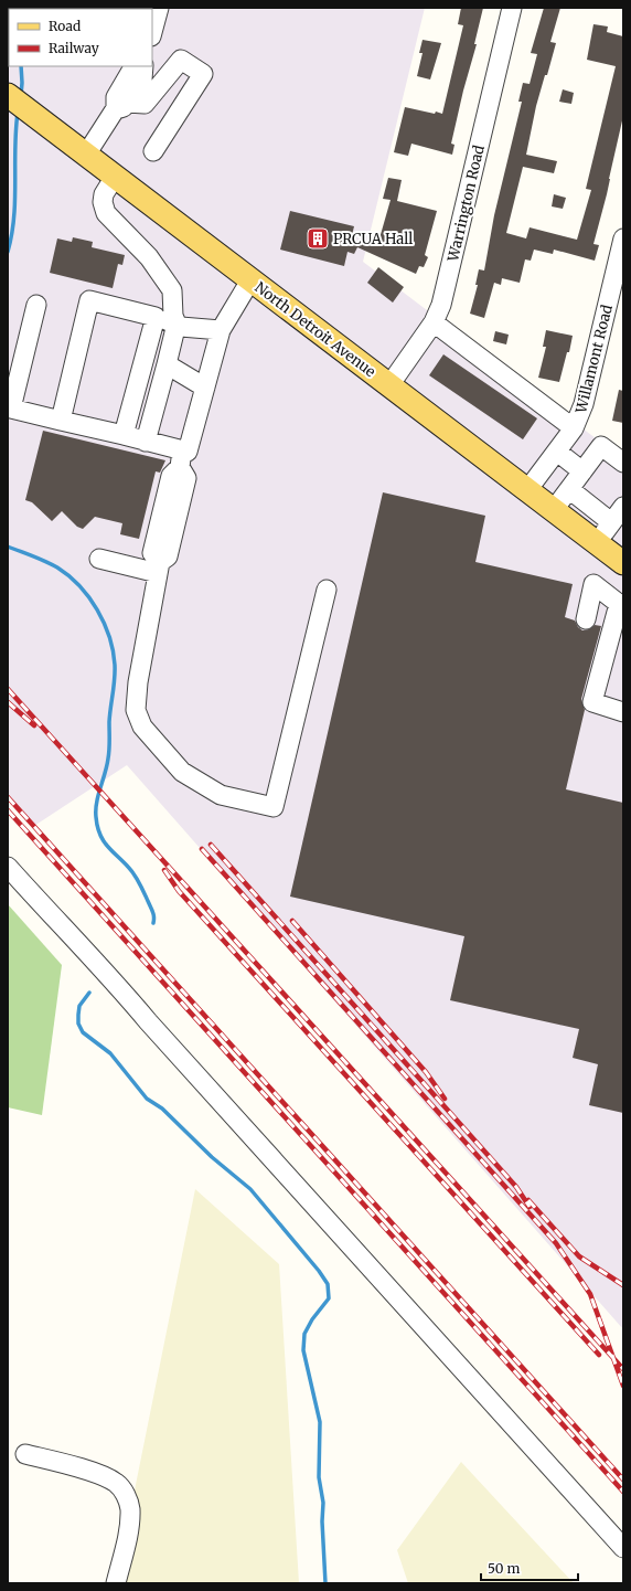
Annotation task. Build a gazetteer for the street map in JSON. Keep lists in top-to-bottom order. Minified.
{"streets":{"main road":["North Detroit Avenue"],"street":["Warrington Road","Willamont Road"]},"crossings":[["Warrington Road","North Detroit Avenue"],["North Detroit Avenue","Willamont Road"]],"places":{"building":["PRCUA Hall"]},"legend":["Road","Railway"],"scale_bar":"50 m"}
